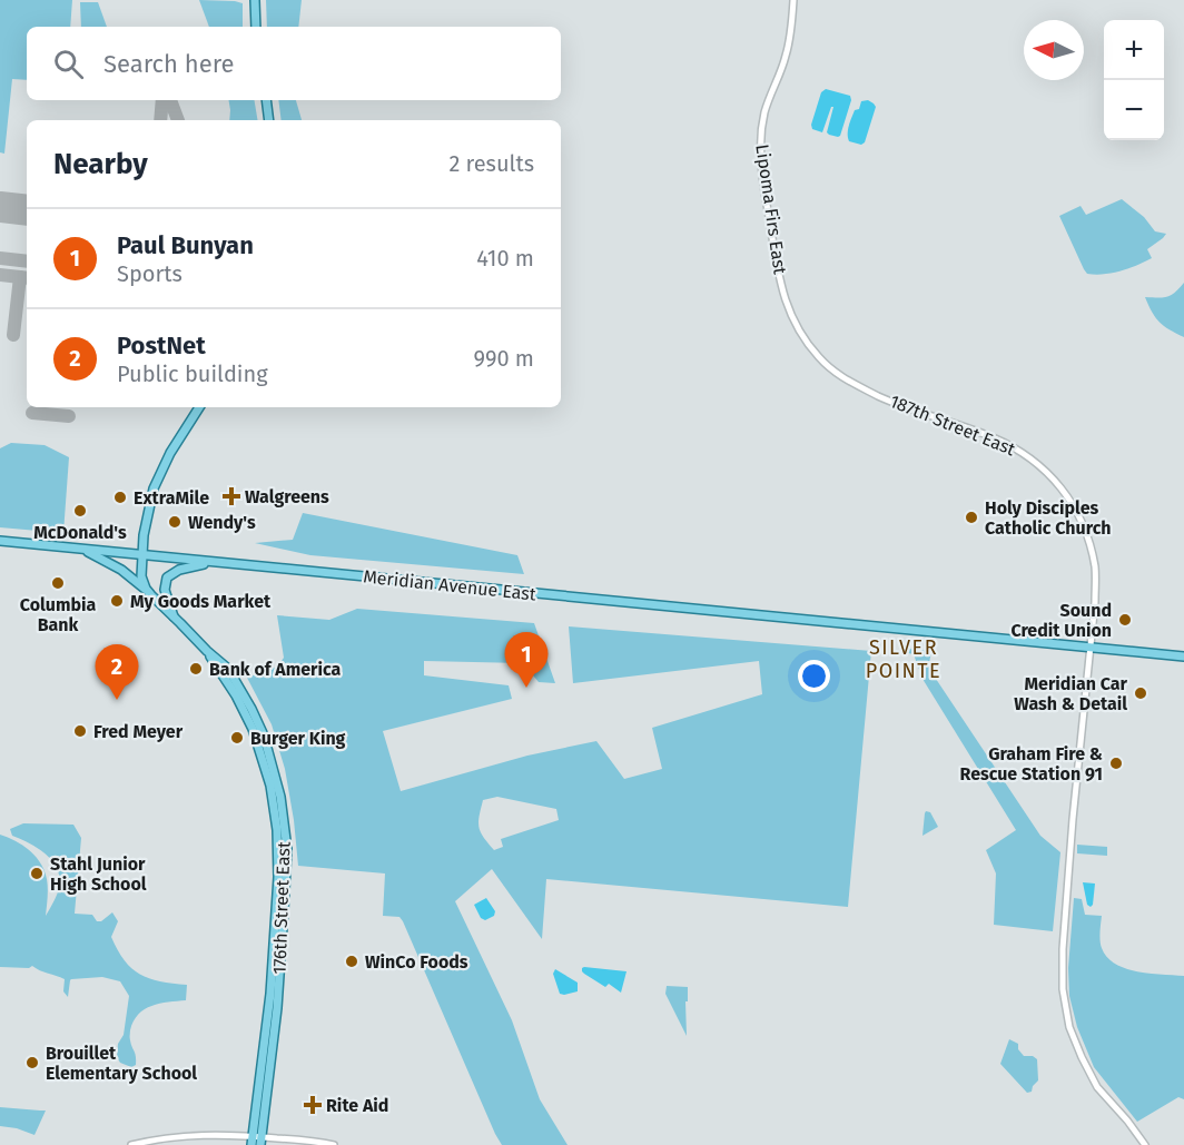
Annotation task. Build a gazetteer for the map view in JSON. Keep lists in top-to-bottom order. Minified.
{"streets":{"main road":["Meridian Avenue East","176th Street East"],"street":["Lipoma Firs East","187th Street East"]},"crossings":[["Lipoma Firs East","187th Street East"],["187th Street East","Meridian Avenue East"],["Meridian Avenue East","176th Street East"]],"districts":["SILVER POINTE"],"places":{"health":["Walgreens","Rite Aid"],"other":["ExtraMile","McDonald's","Holy Disciples Catholic Church","Wendy's","Columbia Bank","My Goods Market","Sound Credit Union","Bank of America","Meridian Car Wash & Detail","Fred Meyer","Burger King","Graham Fire & Rescue Station 91","Stahl Junior High School","WinCo Foods","Brouillet Elementary School"]},"north":"left","page":{"map_buttons":["+","−"],"search":"Search here","heading":["Nearby","2 results"],"list":[{"mark":"1","name":"Paul Bunyan","note":"Sports","value":"410 m"},{"mark":"2","name":"PostNet","note":"Public building","value":"990 m"}],"pins":["1","2"]}}
